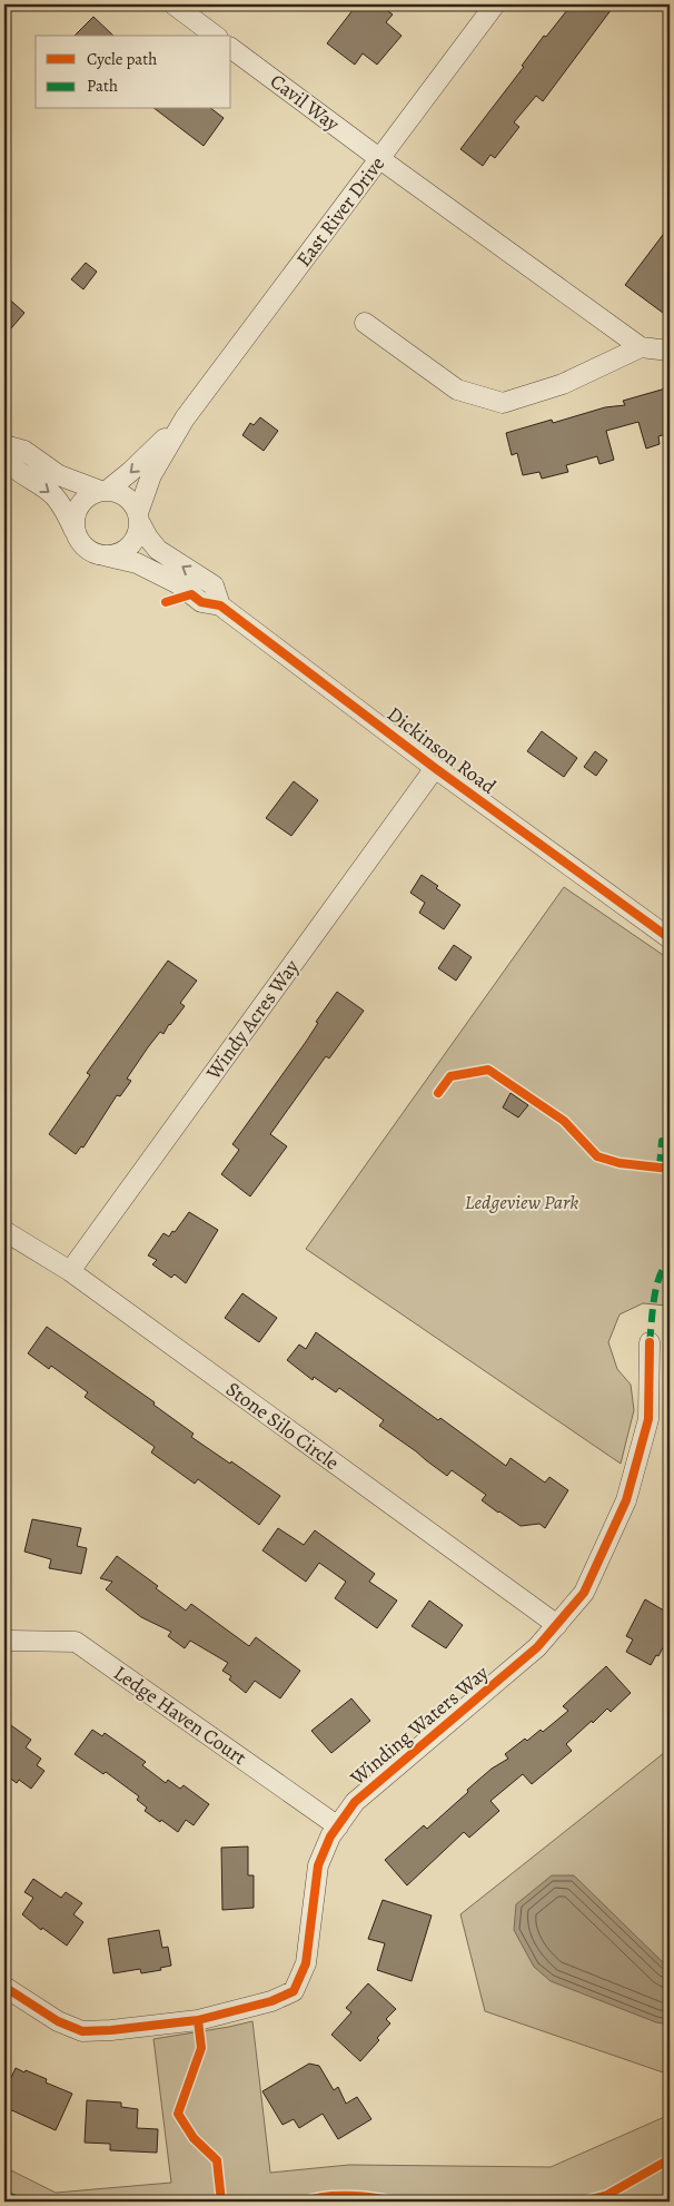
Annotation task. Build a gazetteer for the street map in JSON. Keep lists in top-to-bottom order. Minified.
{"streets":{"street":["Cavil Way","East River Drive","Dickinson Road","Windy Acres Way","Stone Silo Circle","Ledge Haven Court","Winding Waters Way"]},"crossings":[["Cavil Way","East River Drive"],["East River Drive","Dickinson Road"],["Dickinson Road","Windy Acres Way"],["Windy Acres Way","Stone Silo Circle"],["Stone Silo Circle","Winding Waters Way"],["Ledge Haven Court","Winding Waters Way"]],"parks":["Ledgeview Park"],"legend":["Cycle path","Path"]}
